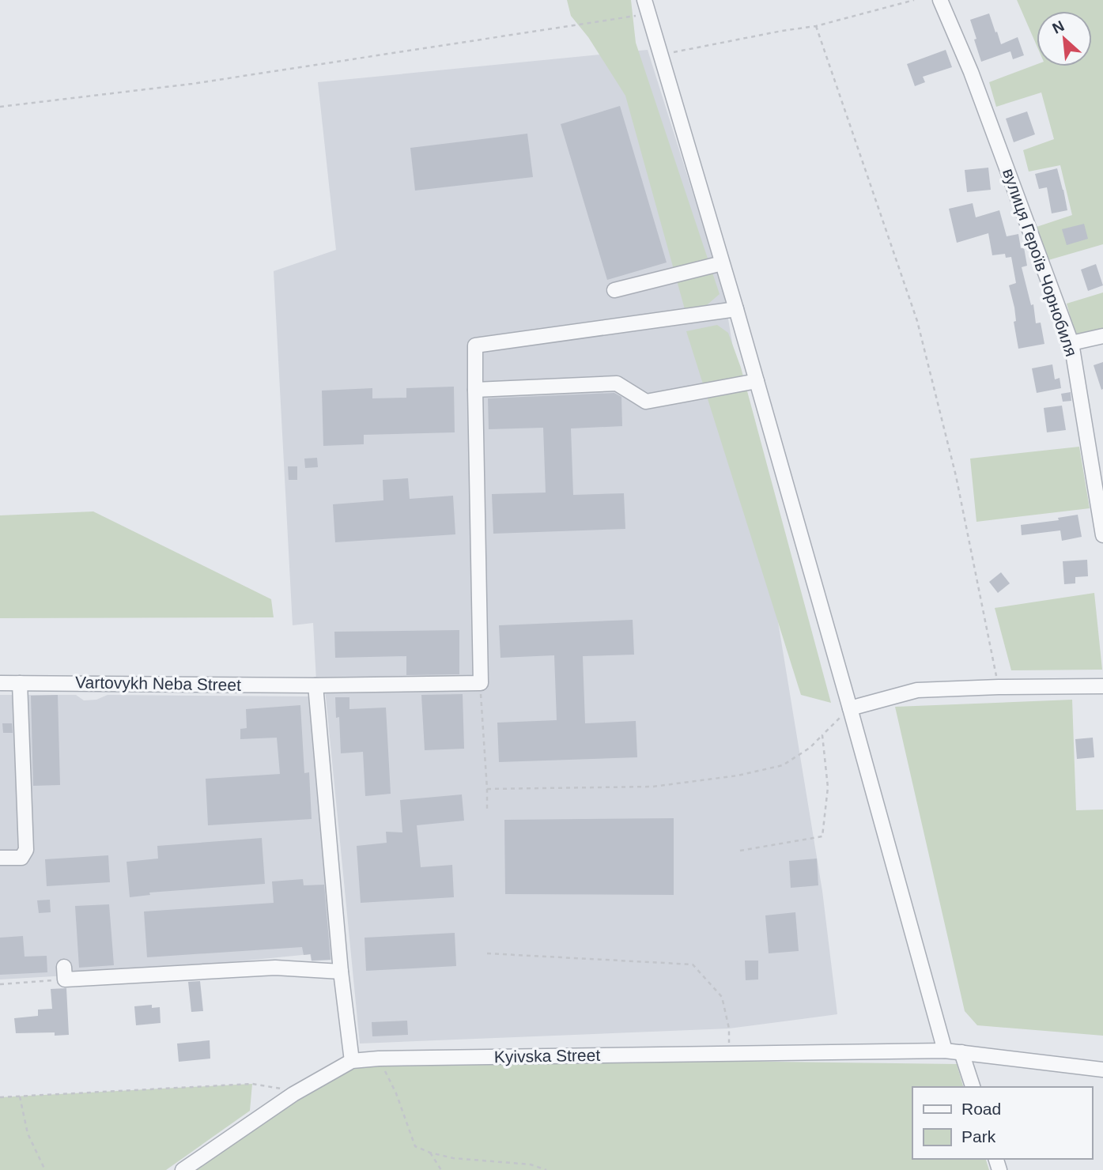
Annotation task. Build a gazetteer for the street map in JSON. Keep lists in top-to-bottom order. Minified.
{"streets":{"street":["вулиця Героїв Чорнобиля","Vartovykh Neba Street","Kyivska Street"]},"legend":["Road","Park"],"north":"top left"}
